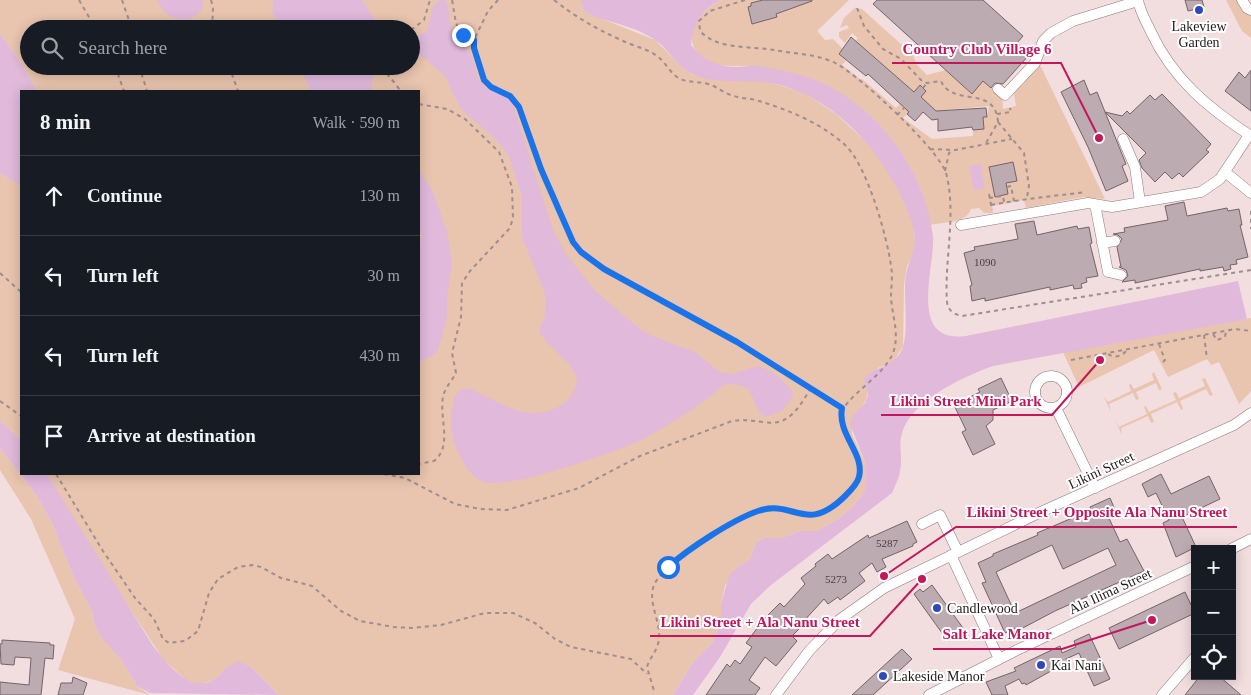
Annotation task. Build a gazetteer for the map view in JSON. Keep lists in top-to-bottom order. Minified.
{"streets":{"street":["Likini Street","Ala Ilima Street"]},"places":["Lakeview Garden","Country Club Village 6","Likini Street Mini Park","Likini Street + Opposite Ala Nanu Street","Likini Street + Ala Nanu Street","Candlewood","Salt Lake Manor","Kai Nani","Lakeside Manor"],"house_numbers":["1090","5287","5273"],"page":{"search":"Search here","heading":["8 min","Walk · 590 m"],"list":[["Continue","130 m"],["Turn left","30 m"],["Turn left","430 m"],"Arrive at destination"],"map_buttons":["+","−"]}}
